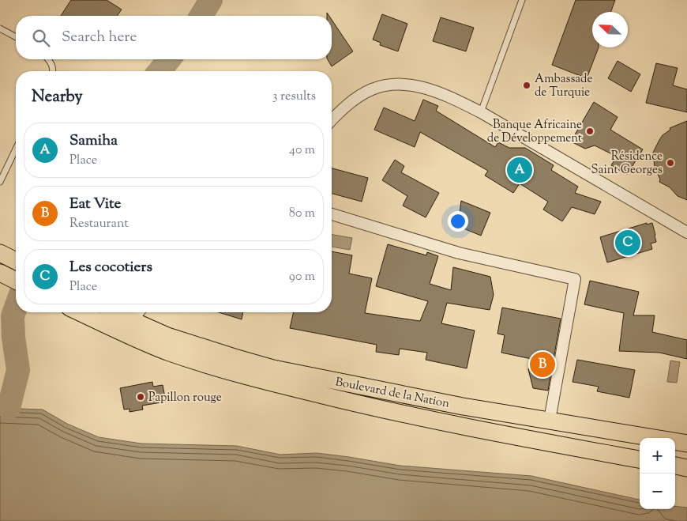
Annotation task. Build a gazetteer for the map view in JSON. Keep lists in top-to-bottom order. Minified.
{"streets":{"main road":["Boulevard de la Nation"]},"places":["Ambassade de Turquie","Banque Africaine de Développement","Résidence Saint Georges","Papillon rouge"],"north":"top left","page":{"search":"Search here","heading":["Nearby","3 results"],"list":[{"mark":"A","name":"Samiha","note":"Place","value":"40 m"},{"mark":"B","name":"Eat Vite","note":"Restaurant","value":"80 m"},{"mark":"C","name":"Les cocotiers","note":"Place","value":"90 m"}],"pins":["A","C","B"],"map_buttons":["+","−"]}}
